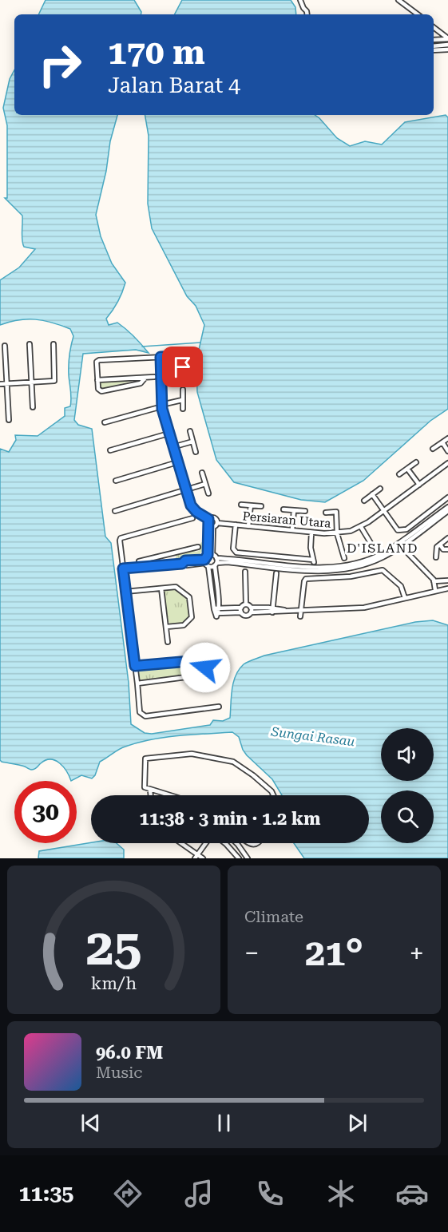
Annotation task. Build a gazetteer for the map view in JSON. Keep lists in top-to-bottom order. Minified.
{"streets":{"street":["Persiaran Utara"]},"districts":["D'ISLAND"],"water":["Sungai Rasau"],"page":{"turn":["170 m","Jalan Barat 4"],"limit":"30","trip":"11:38 · 3 min · 1.2 km","tile":"Climate","heat":["−","21°","+"],"song":["96.0 FM","Music"],"tabs":"11:35","gauge":["25","km/h"]}}
